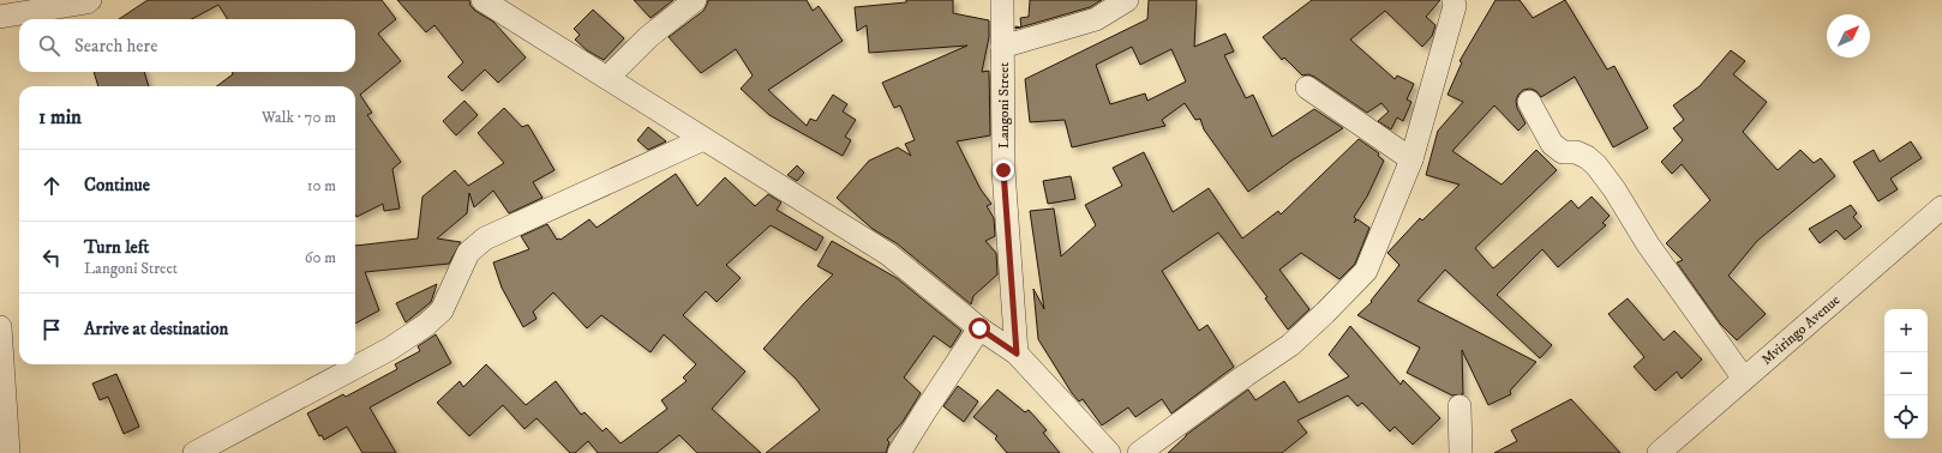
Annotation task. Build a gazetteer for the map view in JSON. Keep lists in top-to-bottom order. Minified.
{"streets":{"street":["Langoni Street","Mviringo Avenue"]},"north":"top right","page":{"search":"Search here","heading":["1 min","Walk · 70 m"],"list":[["Continue","10 m"],["Turn left","Langoni Street","60 m"],"Arrive at destination"],"map_buttons":["+","−"]}}
